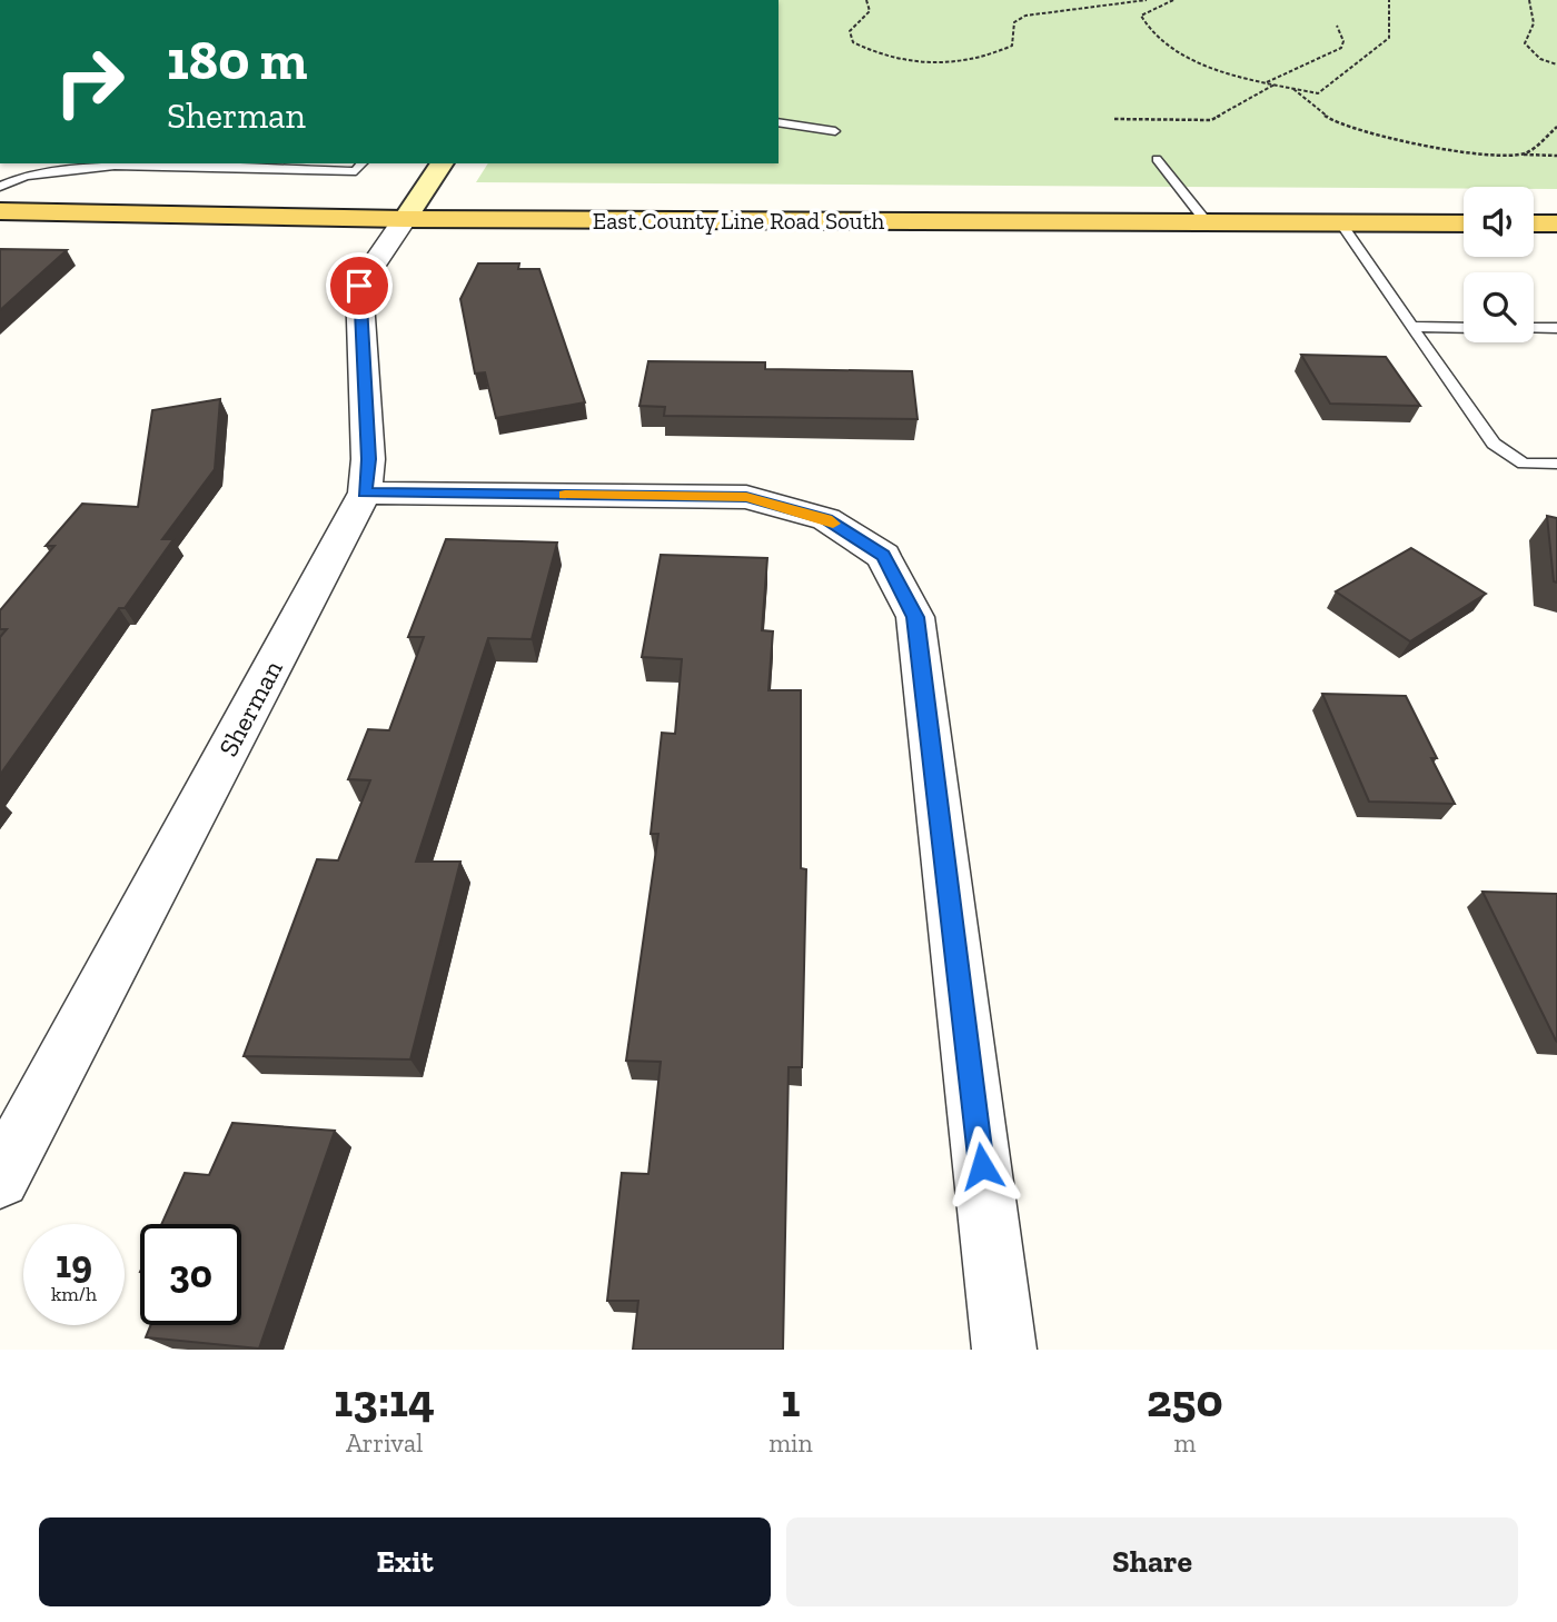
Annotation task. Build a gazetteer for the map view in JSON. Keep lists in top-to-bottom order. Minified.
{"streets":{"main road":["East County Line Road South"],"street":["Sherman"]},"crossings":[["East County Line Road South","Sherman"]],"page":{"turn":["180 m","Sherman"],"speed":"19 km/h","limit":"30","eta":["13:14","Arrival","1","min","250","m"],"buttons":["Exit","Share"]}}
